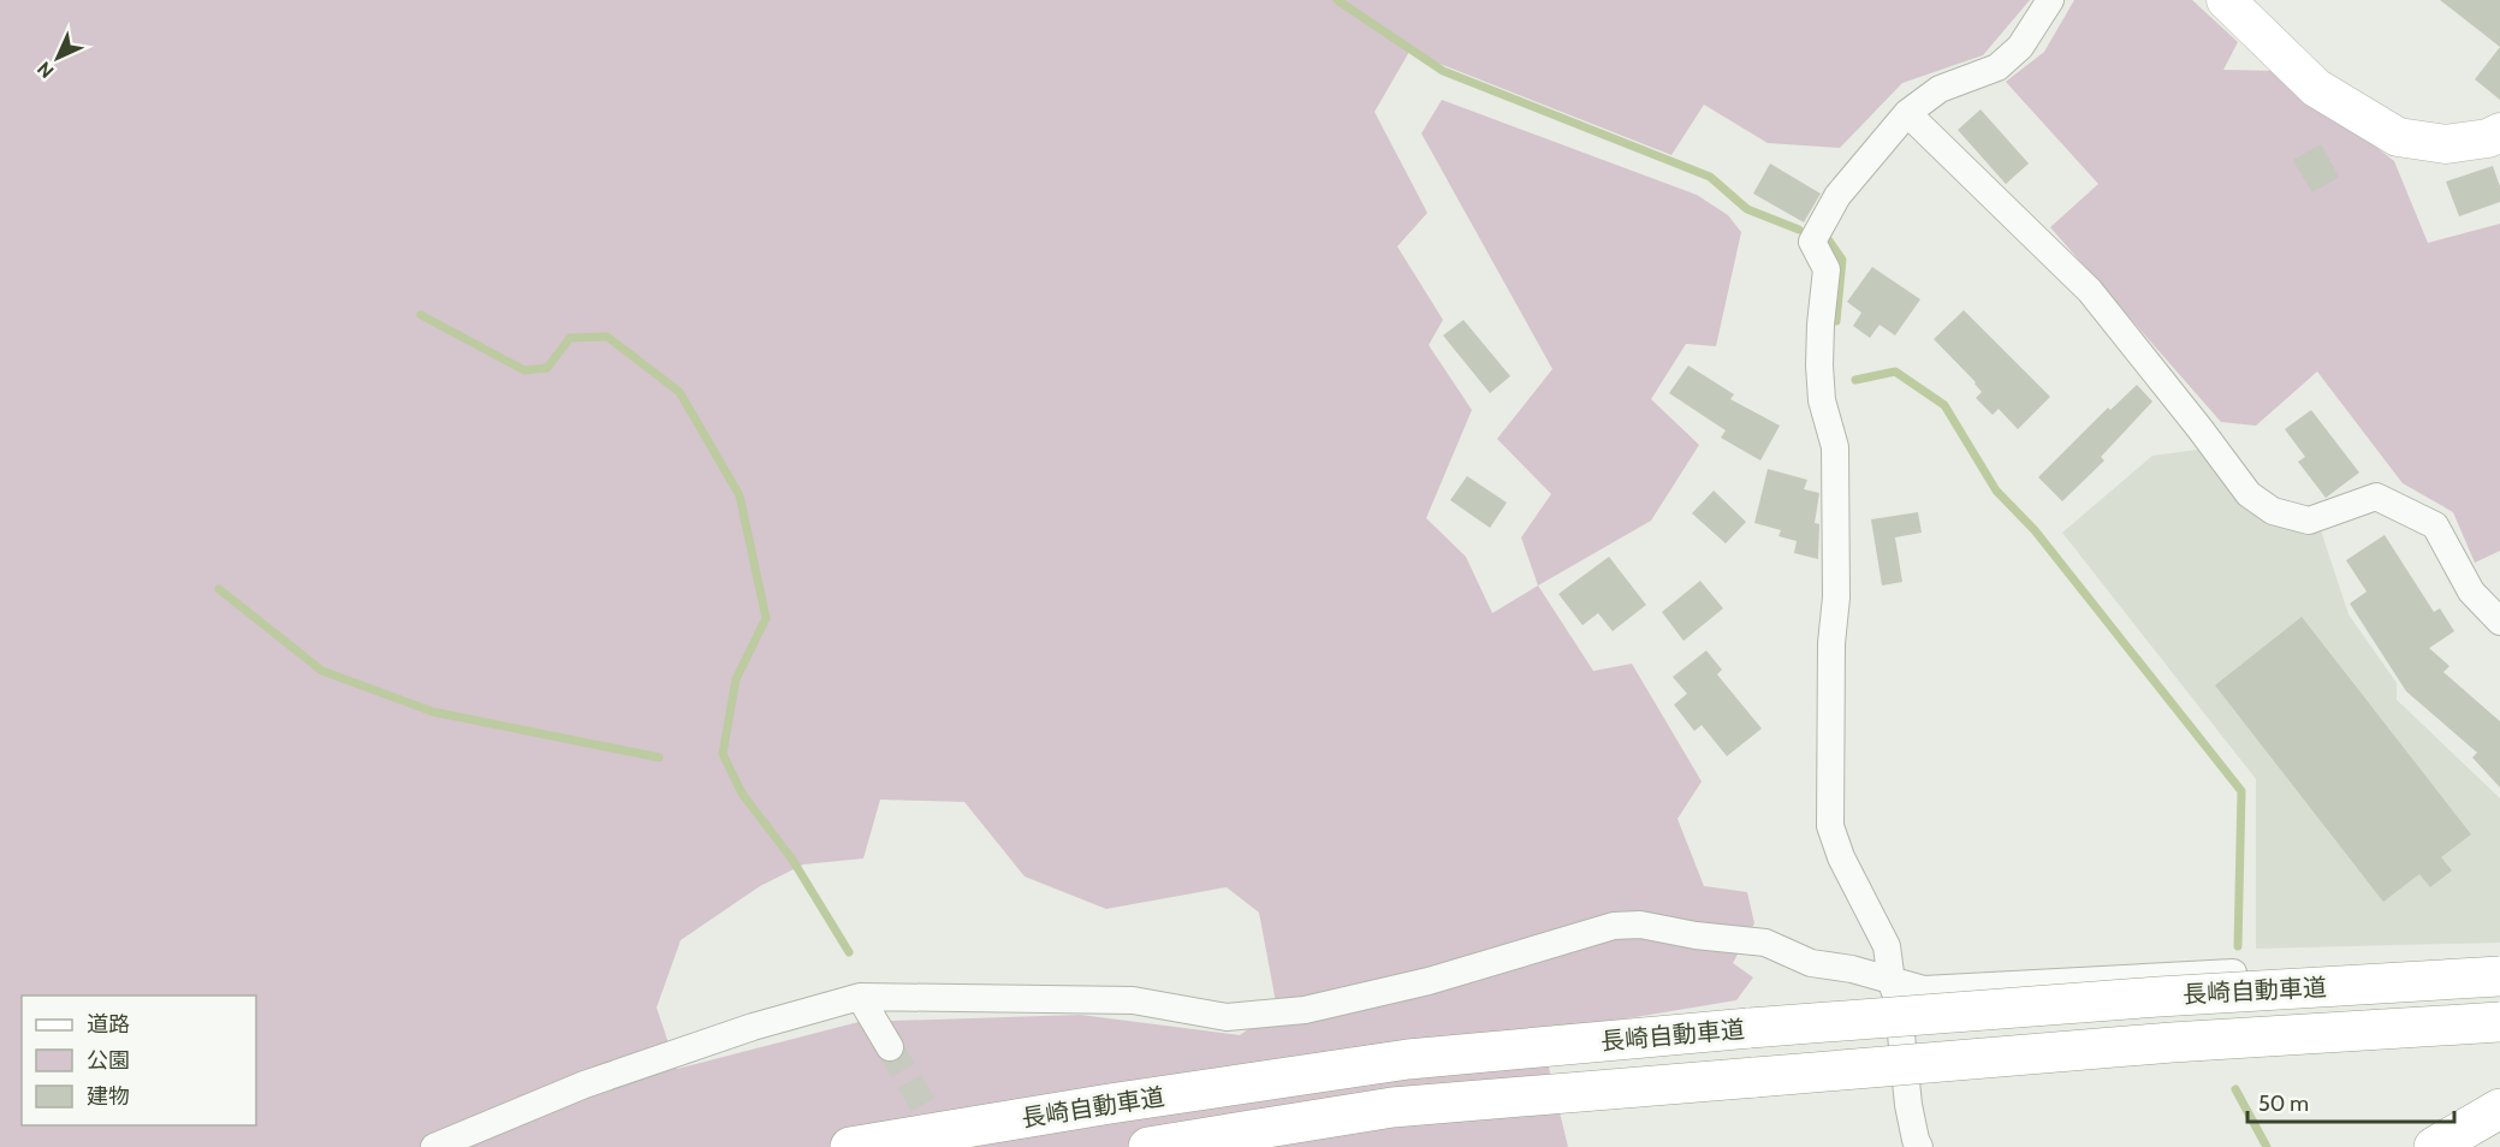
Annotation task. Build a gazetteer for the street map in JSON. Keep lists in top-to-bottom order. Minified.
{"streets":{"highway":["長崎自動車道"]},"legend":["道路","公園","建物"],"scale_bar":"50 m","north":"bottom left"}
